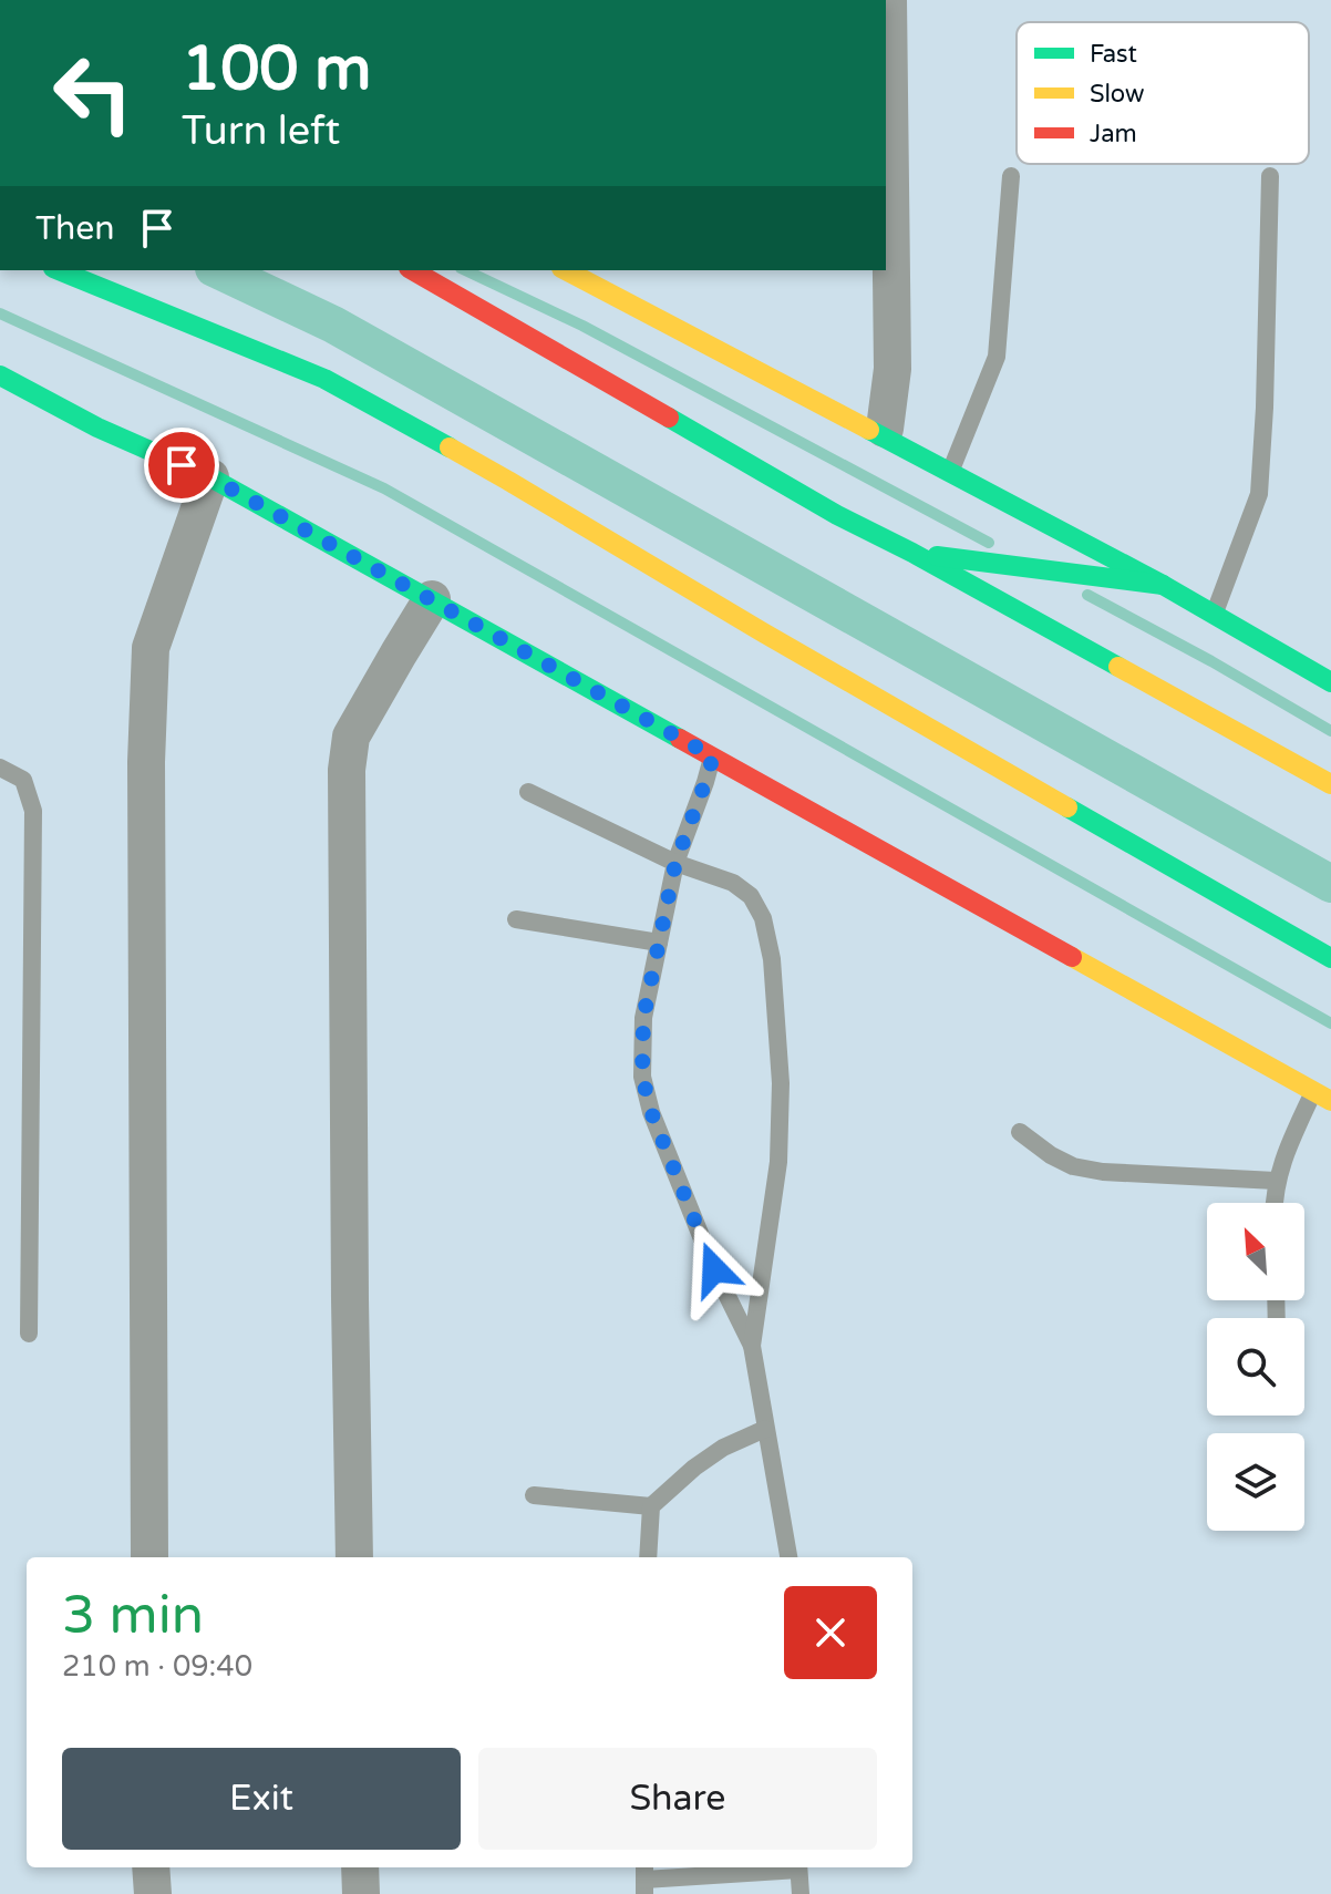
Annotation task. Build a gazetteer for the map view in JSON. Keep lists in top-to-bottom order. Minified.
{"legend":["Fast","Slow","Jam"],"north":"top left","page":{"turn":["100 m","Turn left"],"then":"Then","heading":["3 min","210 m · 09:40"],"buttons":["Exit","Share"]}}
